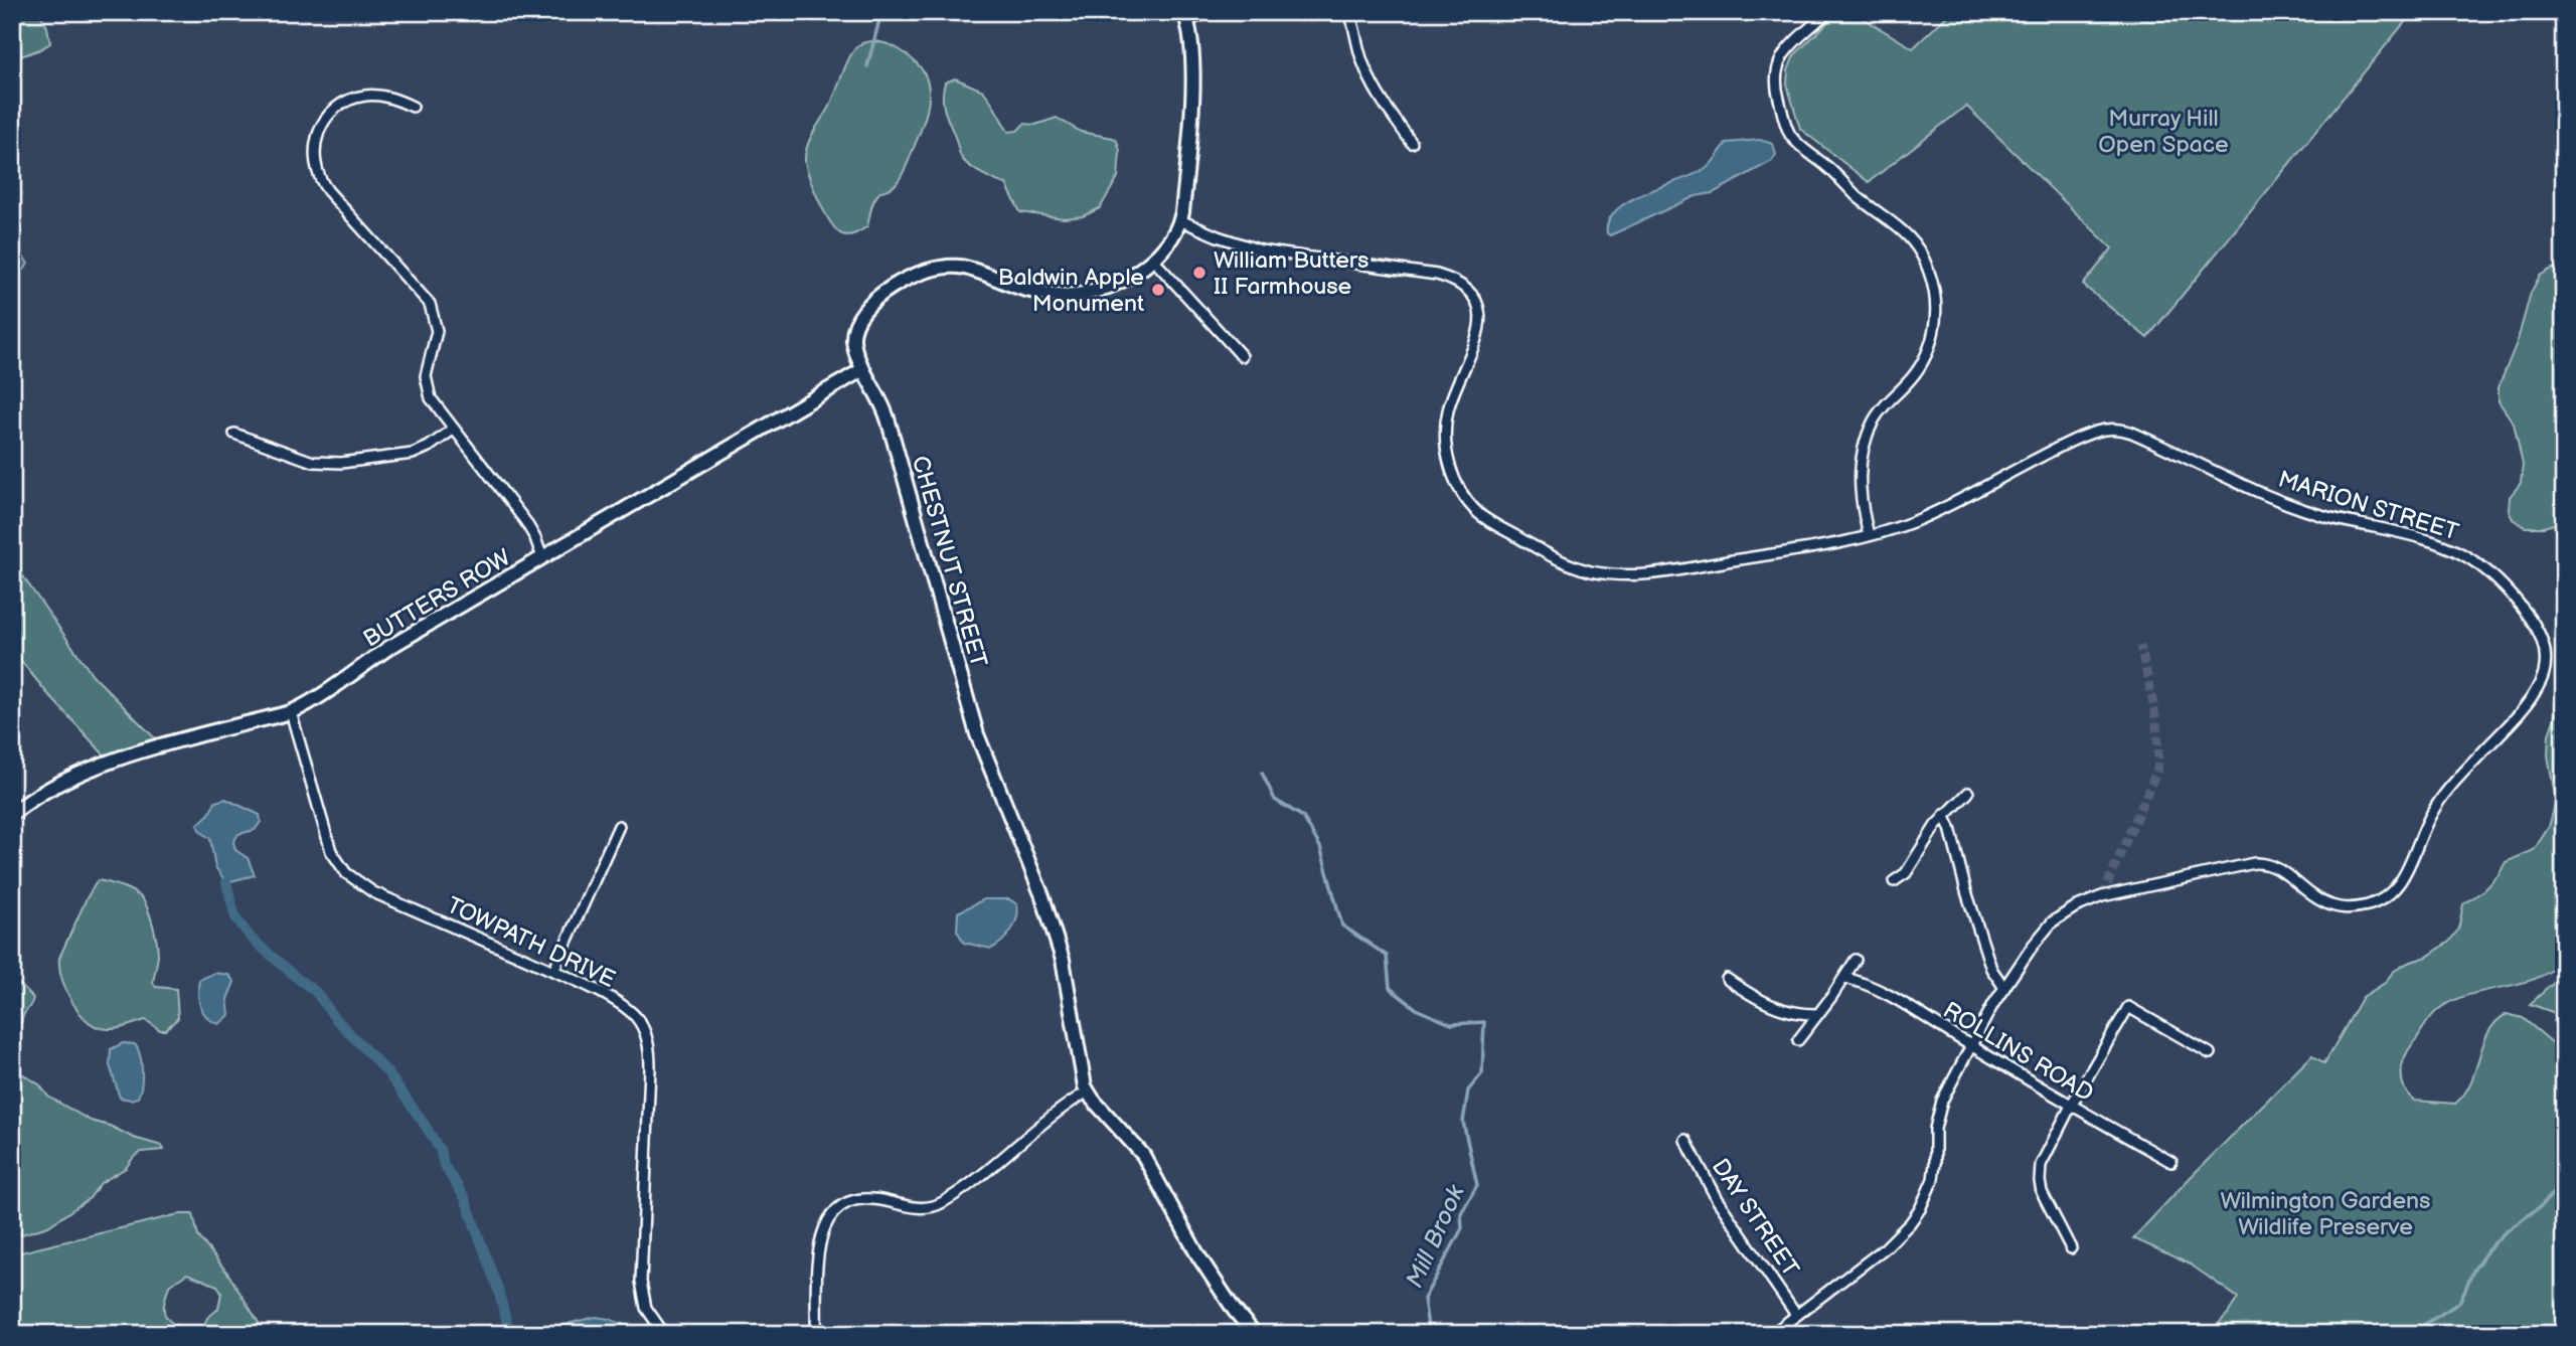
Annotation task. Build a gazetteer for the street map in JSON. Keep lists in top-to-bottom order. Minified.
{"streets":{"street":["MARION STREET","CHESTNUT STREET","BUTTERS ROW","TOWPATH DRIVE","ROLLINS ROAD","DAY STREET"]},"crossings":[["MARION STREET","ROLLINS ROAD"],["MARION STREET","DAY STREET"],["CHESTNUT STREET","BUTTERS ROW"],["BUTTERS ROW","TOWPATH DRIVE"]],"water":["Mill Brook"],"parks":["Murray Hill Open Space","Wilmington Gardens Wildlife Preserve"],"places":["William Butters II Farmhouse","Baldwin Apple Monument"]}
